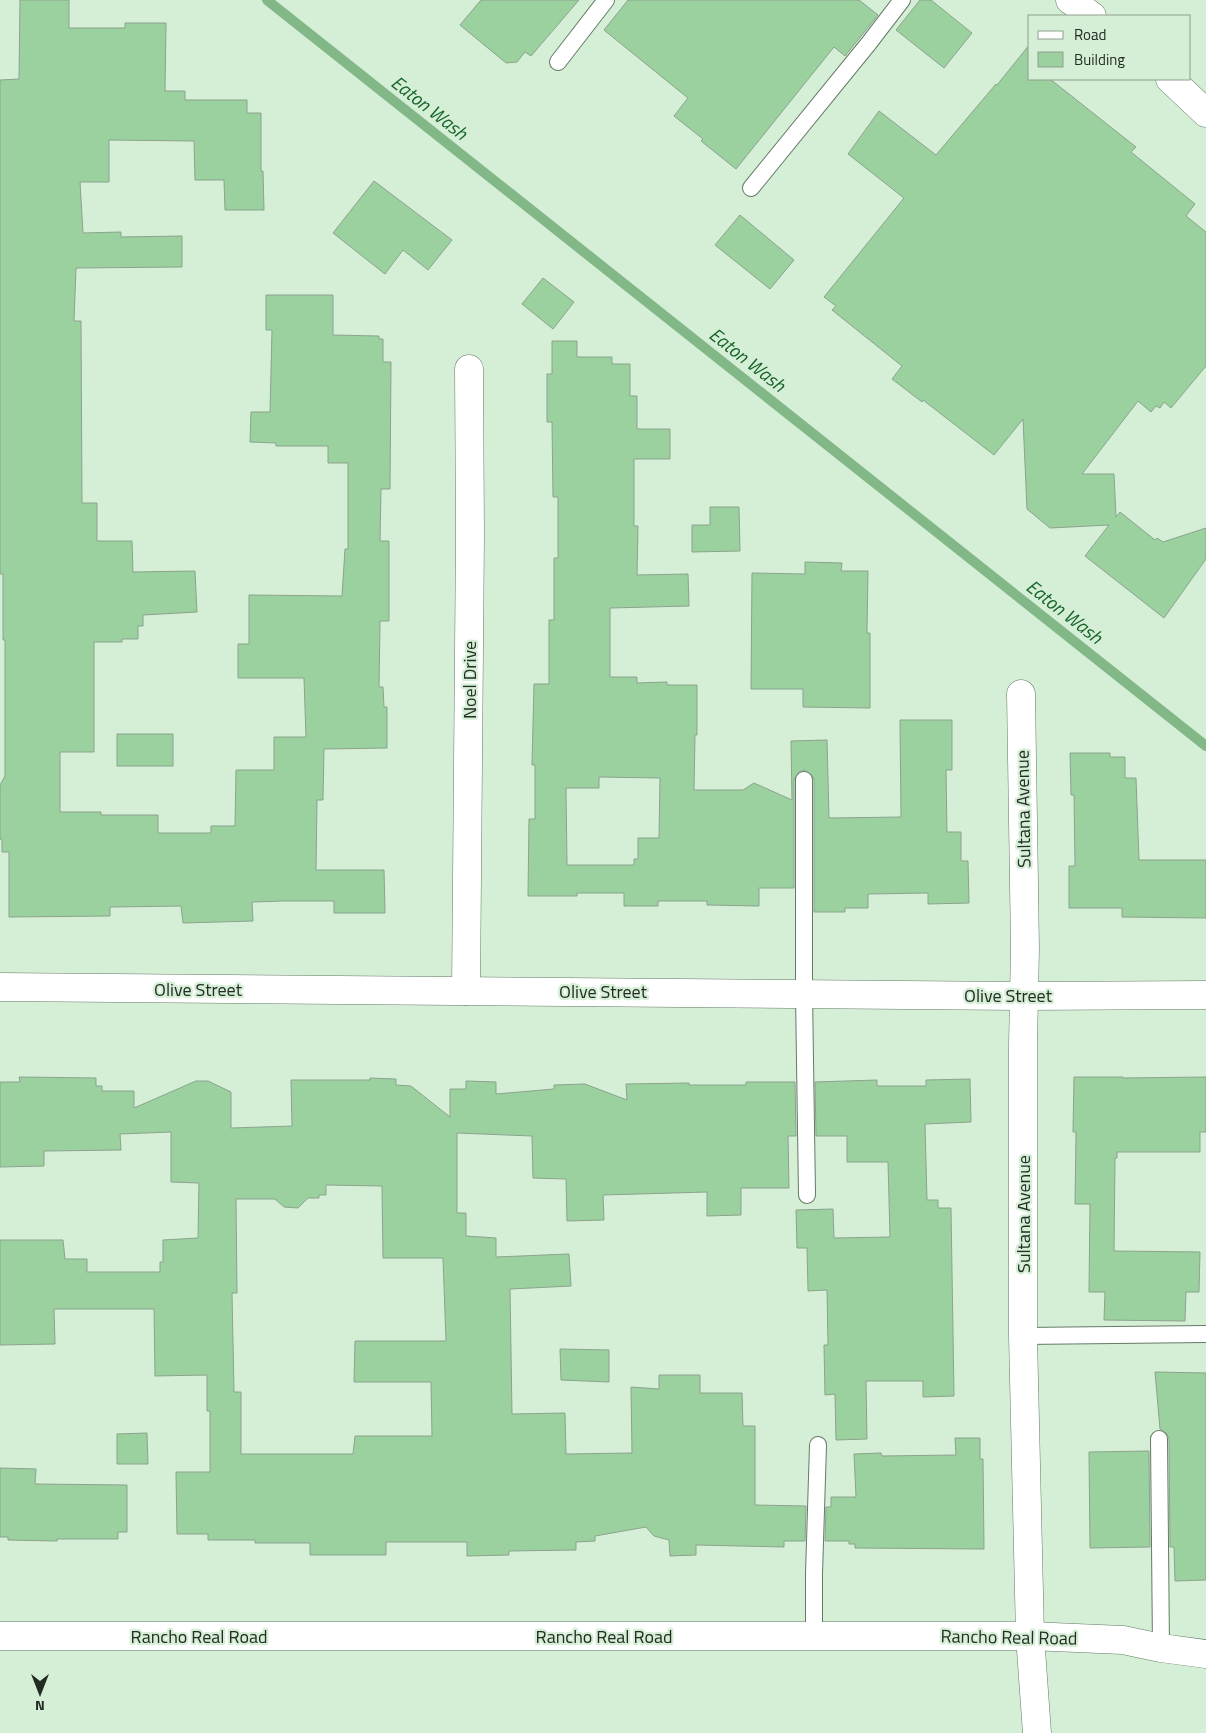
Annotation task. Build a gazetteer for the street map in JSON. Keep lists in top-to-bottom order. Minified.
{"streets":{"street":["Noel Drive","Sultana Avenue","Olive Street","Rancho Real Road"]},"crossings":[["Noel Drive","Olive Street"],["Sultana Avenue","Olive Street"],["Sultana Avenue","Rancho Real Road"]],"water":["Eaton Wash"],"legend":["Road","Building"],"north":"bottom"}
